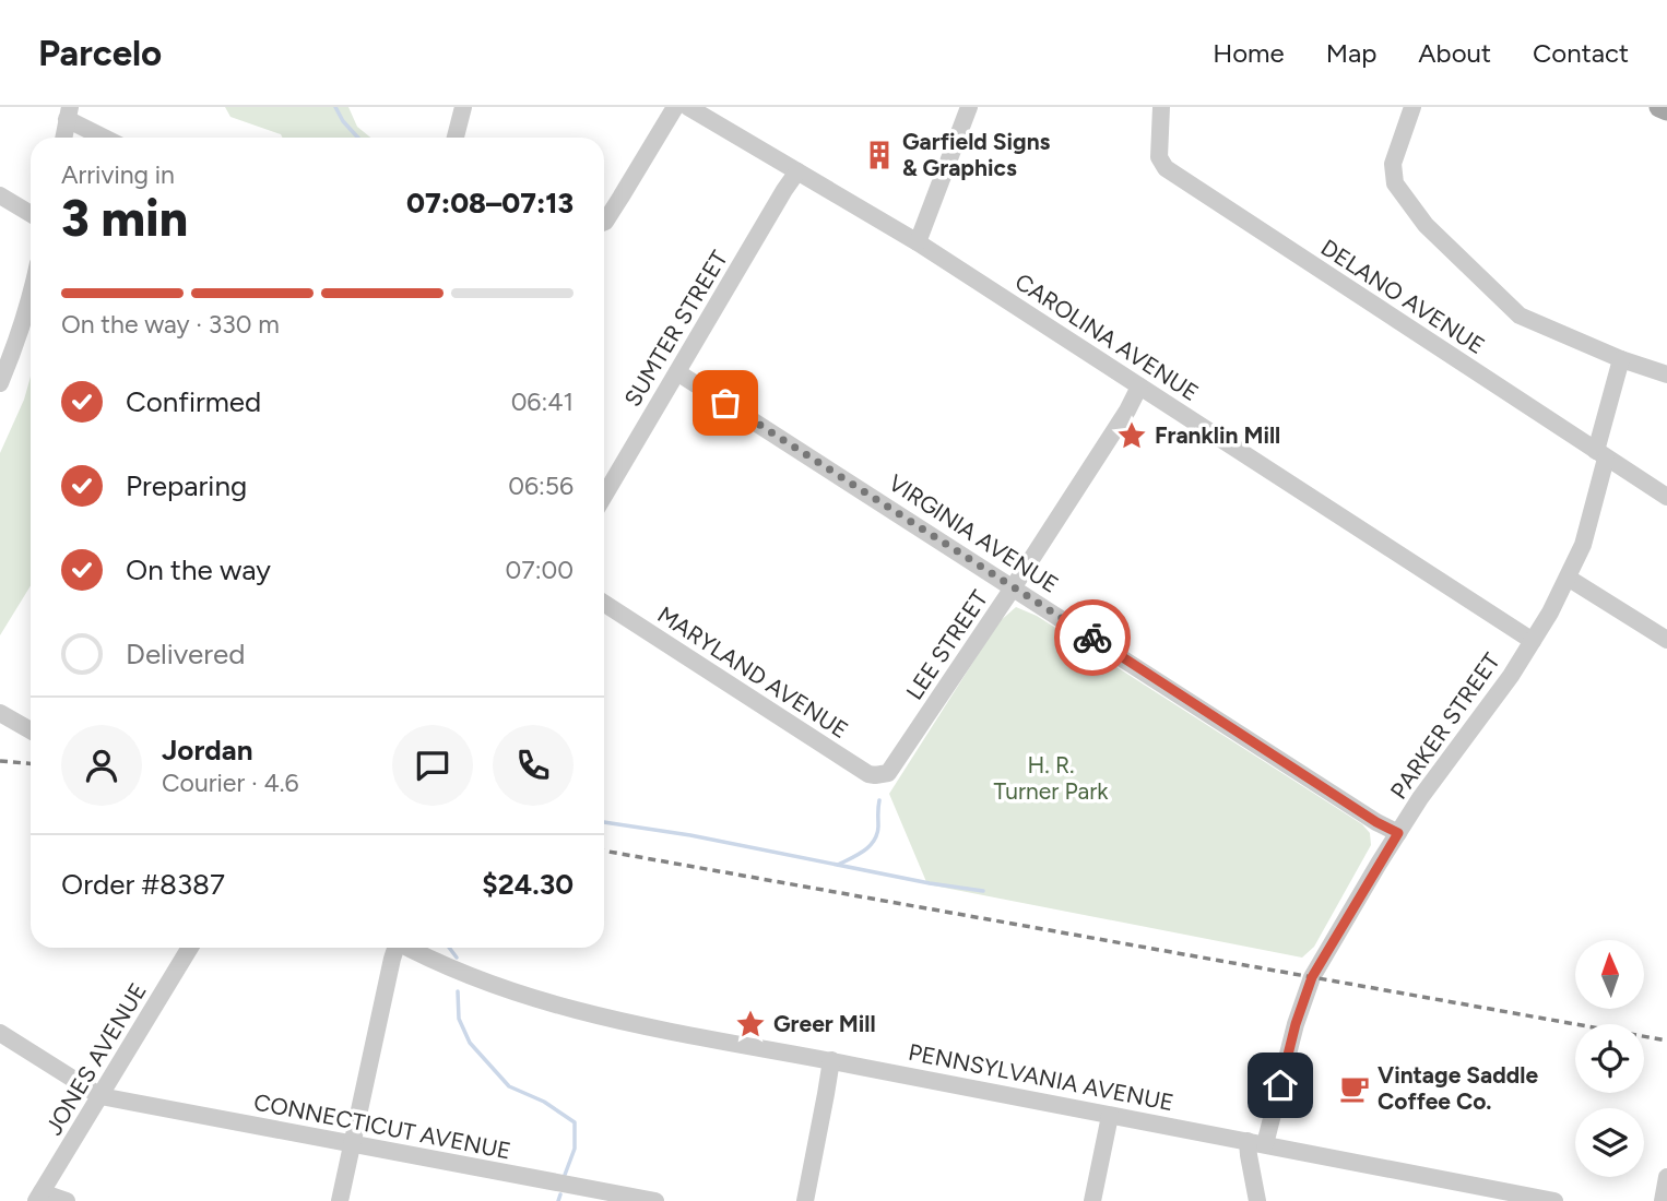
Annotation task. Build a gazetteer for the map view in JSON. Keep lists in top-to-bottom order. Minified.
{"streets":{"street":["DELANO AVENUE","SUMTER STREET","CAROLINA AVENUE","VIRGINIA AVENUE","LEE STREET","MARYLAND AVENUE","PARKER STREET","JONES AVENUE","PENNSYLVANIA AVENUE","CONNECTICUT AVENUE"]},"crossings":[["DELANO AVENUE","PARKER STREET"],["SUMTER STREET","CAROLINA AVENUE"],["SUMTER STREET","VIRGINIA AVENUE"],["CAROLINA AVENUE","LEE STREET"],["CAROLINA AVENUE","PARKER STREET"],["VIRGINIA AVENUE","LEE STREET"],["VIRGINIA AVENUE","PARKER STREET"],["LEE STREET","MARYLAND AVENUE"],["PARKER STREET","PENNSYLVANIA AVENUE"],["JONES AVENUE","CONNECTICUT AVENUE"]],"parks":["H. R. Turner Park"],"places":{"building":["Garfield Signs & Graphics"],"place":["Franklin Mill","Greer Mill"],"cafe":["Vintage Saddle Coffee Co."]},"north":"top","page":{"header":"Parcelo","nav":["Home","Map","About","Contact"],"heading":["3 min","Arriving in","07:08–07:13"],"panel":["Jordan","Courier · 4.6","Order #8387","$24.30"],"bar":"On the way · 330 m","list":[["Confirmed","06:41"],["Preparing","06:56"],["On the way","07:00"],"Delivered"]}}
